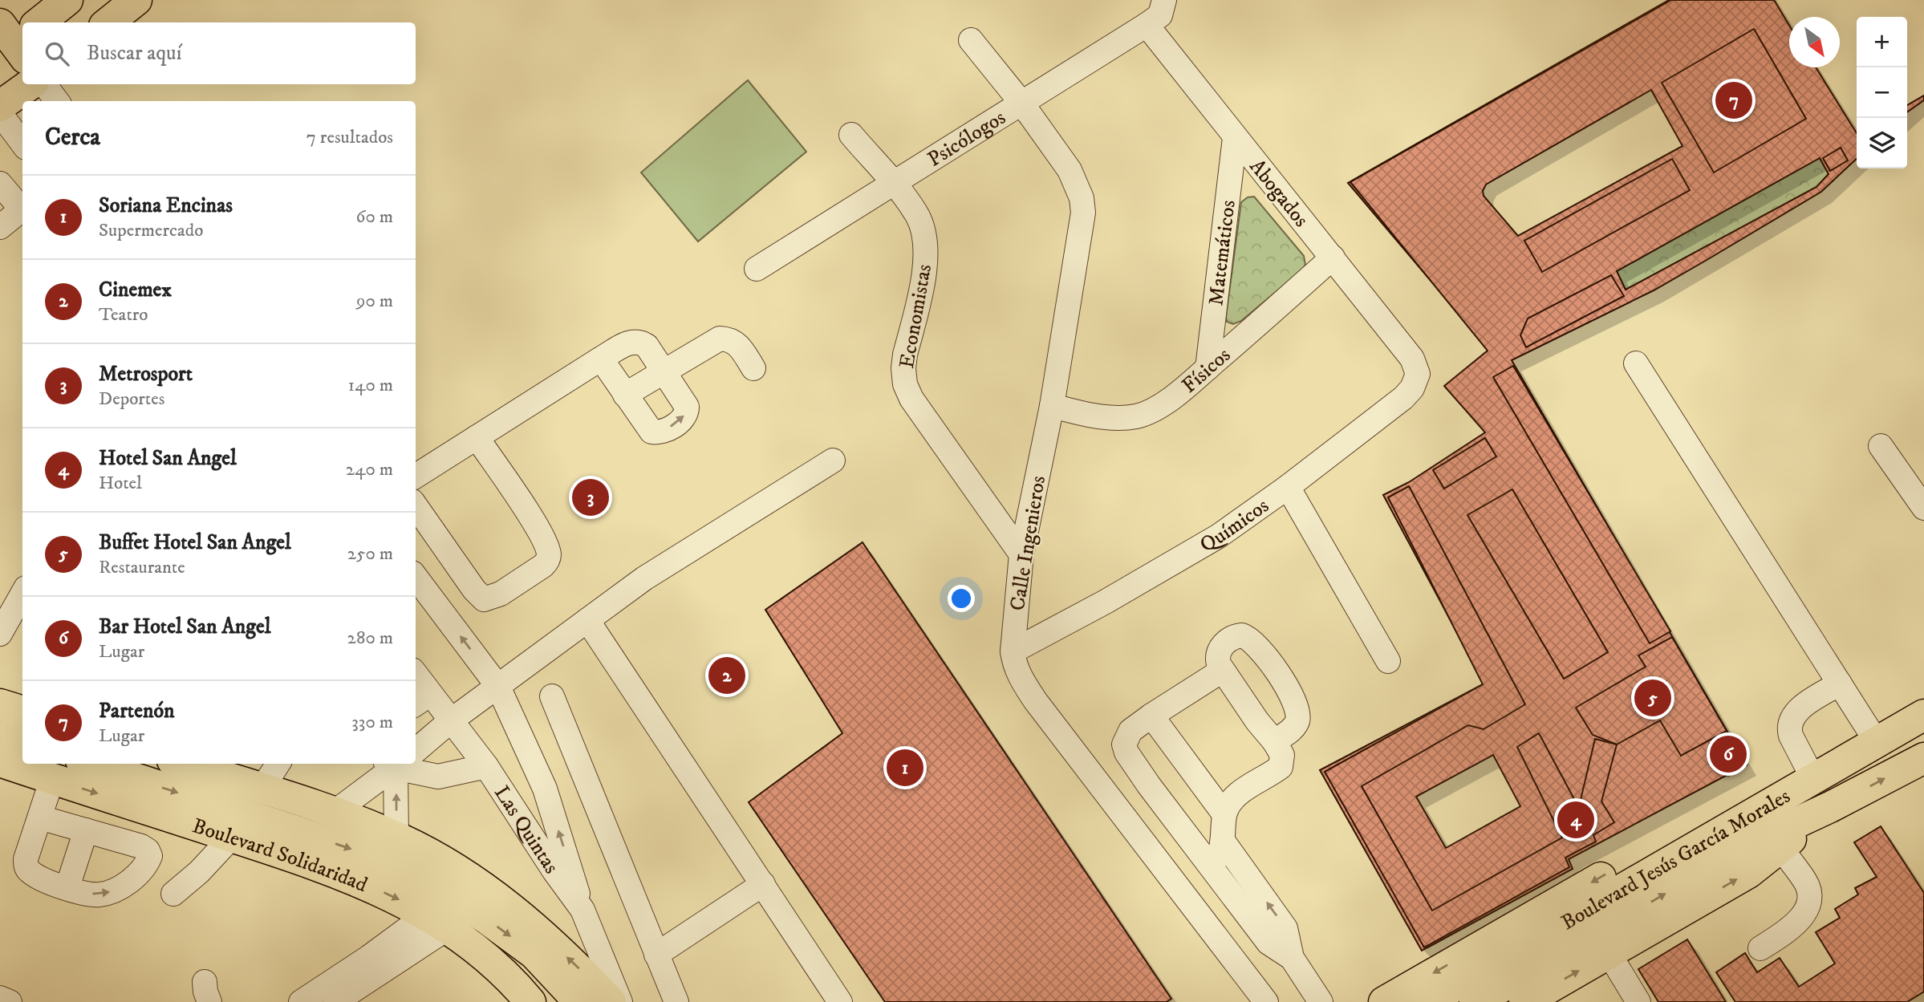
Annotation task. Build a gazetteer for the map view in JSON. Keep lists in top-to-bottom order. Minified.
{"streets":{"main road":["Boulevard Solidaridad","Boulevard Jesús García Morales"],"street":["Psicólogos","Abogados","Matemáticos","Economistas","Físicos","Químicos","Calle Ingenieros","Las Quintas"]},"crossings":[["Psicólogos","Abogados"],["Psicólogos","Economistas"],["Psicólogos","Calle Ingenieros"],["Abogados","Matemáticos"],["Abogados","Físicos"],["Abogados","Químicos"],["Matemáticos","Físicos"],["Economistas","Calle Ingenieros"],["Físicos","Calle Ingenieros"],["Químicos","Calle Ingenieros"]],"north":"bottom right","page":{"map_buttons":["+","−"],"search":"Buscar aquí","pins":["7","3","2","5","6","1","4"],"heading":["Cerca","7 resultados"],"list":[{"mark":"1","name":"Soriana Encinas","note":"Supermercado","value":"60 m"},{"mark":"2","name":"Cinemex","note":"Teatro","value":"90 m"},{"mark":"3","name":"Metrosport","note":"Deportes","value":"140 m"},{"mark":"4","name":"Hotel San Angel","note":"Hotel","value":"240 m"},{"mark":"5","name":"Buffet Hotel San Angel","note":"Restaurante","value":"250 m"},{"mark":"6","name":"Bar Hotel San Angel","note":"Lugar","value":"280 m"},{"mark":"7","name":"Partenón","note":"Lugar","value":"330 m"}]}}
